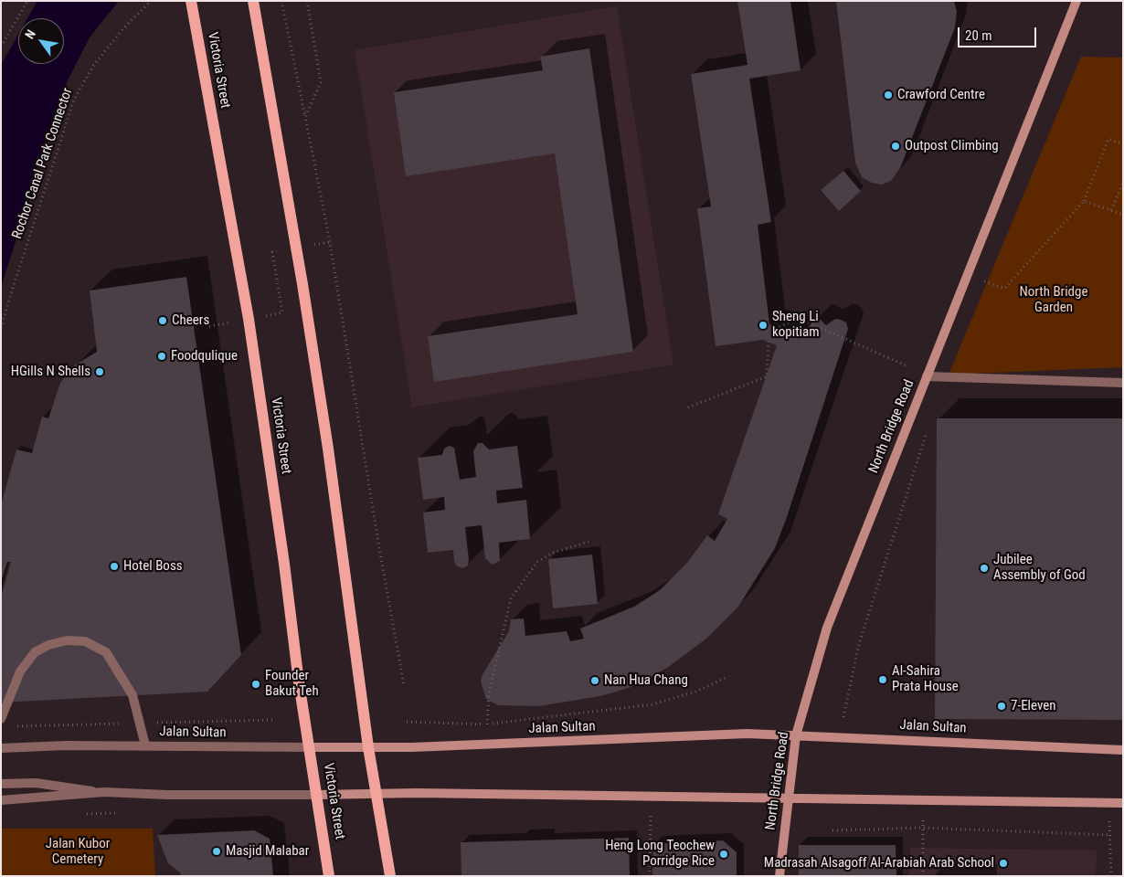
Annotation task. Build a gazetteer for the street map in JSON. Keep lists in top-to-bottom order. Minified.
{"streets":{"main road":["Victoria Street","North Bridge Road","Jalan Sultan"],"path":["Rochor Canal Park Connector"]},"crossings":[["Victoria Street","Jalan Sultan"],["North Bridge Road","Jalan Sultan"]],"parks":["North Bridge Garden","Jalan Kubor Cemetery"],"places":["Crawford Centre","Outpost Climbing","Cheers","Sheng Li kopitiam","Foodqulique","HGills N Shells","Hotel Boss","Jubilee Assembly of God","Al-Sahira Prata House","Nan Hua Chang","Founder Bakut Teh","7-Eleven","Masjid Malabar","Heng Long Teochew Porridge Rice","Madrasah Alsagoff Al-Arabiah Arab School"],"scale_bar":"20 m","north":"top left"}
